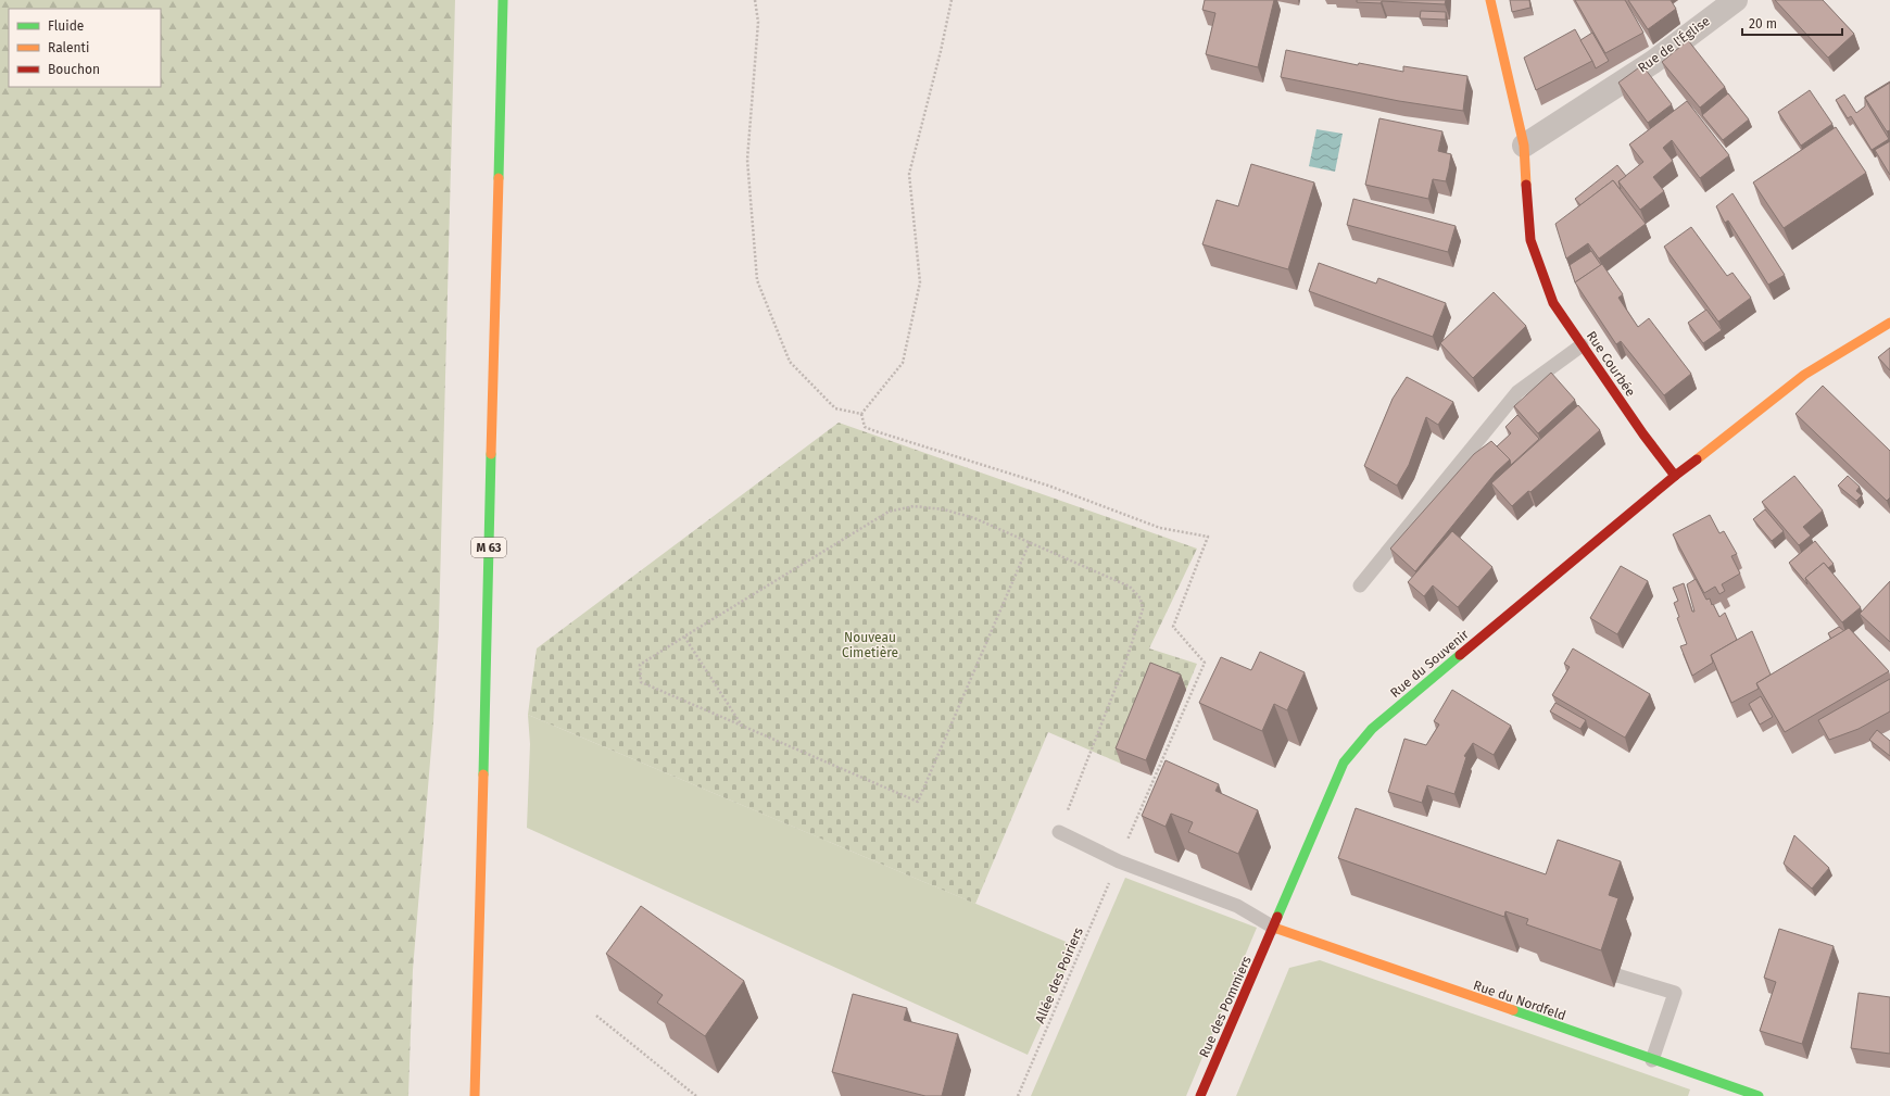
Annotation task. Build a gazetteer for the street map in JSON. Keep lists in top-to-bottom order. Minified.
{"streets":{"street":["Rue de l'Église","Rue Courbée","M 63","Rue du Souvenir","Rue du Nordfeld","Rue des Pommiers"],"path":["Allée des Poiriers"]},"crossings":[["Rue de l'Église","Rue Courbée"],["Rue Courbée","Rue du Souvenir"],["Rue du Souvenir","Rue du Nordfeld"],["Rue du Souvenir","Rue des Pommiers"],["Rue du Nordfeld","Rue des Pommiers"]],"parks":["Nouveau Cimetière"],"legend":["Fluide","Ralenti","Bouchon"],"scale_bar":"20 m"}
